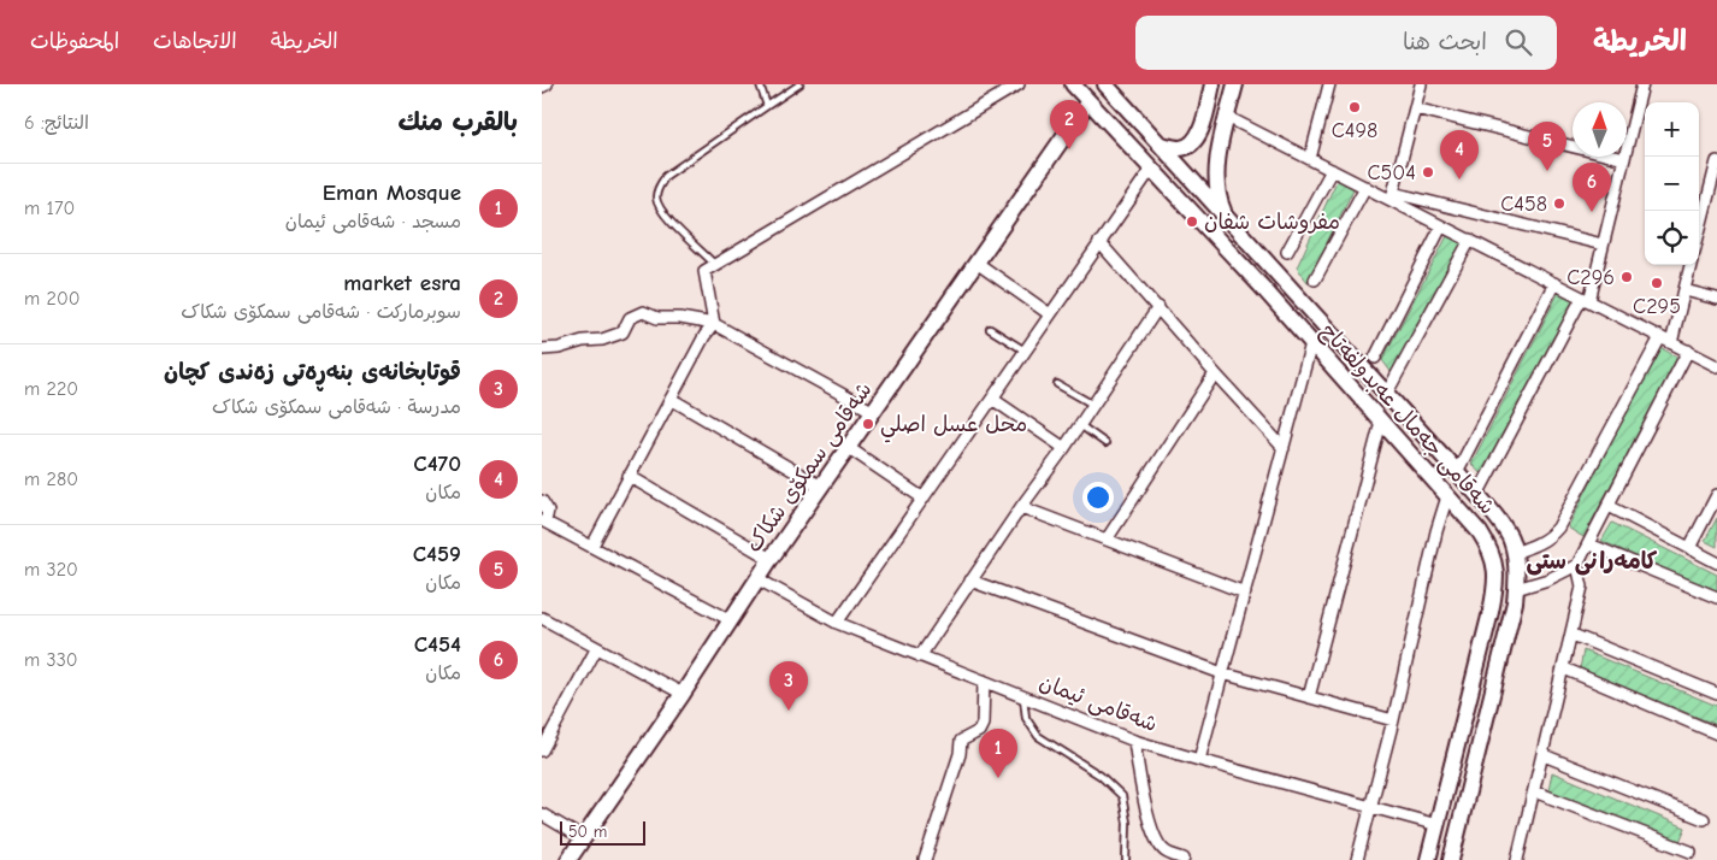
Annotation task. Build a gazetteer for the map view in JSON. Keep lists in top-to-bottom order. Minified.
{"streets":{"main road":["شەقامی جەمال عەبدولفەتاح","شەقامی سمکۆی شکاک"],"street":["شەقامی ئیمان"]},"crossings":[["شەقامی جەمال عەبدولفەتاح","شەقامی سمکۆی شکاک"],["شەقامی جەمال عەبدولفەتاح","شەقامی ئیمان"],["شەقامی سمکۆی شکاک","شەقامی ئیمان"]],"districts":["كامه‌رانی ستی"],"places":["C498","C504","C458","مفروشات شفان","C296","C295","محل عسل اصلي"],"scale_bar":"50 m","north":"top","page":{"header":"الخريطة","search":"ابحث هنا","nav":["الخريطة","الاتجاهات","المحفوظات"],"heading":["بالقرب منك","النتائج: 6"],"pins":["2","5","4","6","3","1"],"map_buttons":["+","−"],"list":[{"mark":"1","name":"Eman Mosque","note":"مسجد · شەقامی ئیمان","value":"170 m"},{"mark":"2","name":"market esra","note":"سوبرماركت · شەقامی سمکۆی شکاک","value":"200 m"},{"mark":"3","name":"قوتابخانەی بنەڕەتی زەندی کچان","note":"مدرسة · شەقامی سمکۆی شکاک","value":"220 m"},{"mark":"4","name":"C470","note":"مكان","value":"280 m"},{"mark":"5","name":"C459","note":"مكان","value":"320 m"},{"mark":"6","name":"C454","note":"مكان","value":"330 m"}],"scale":"50 m"}}
